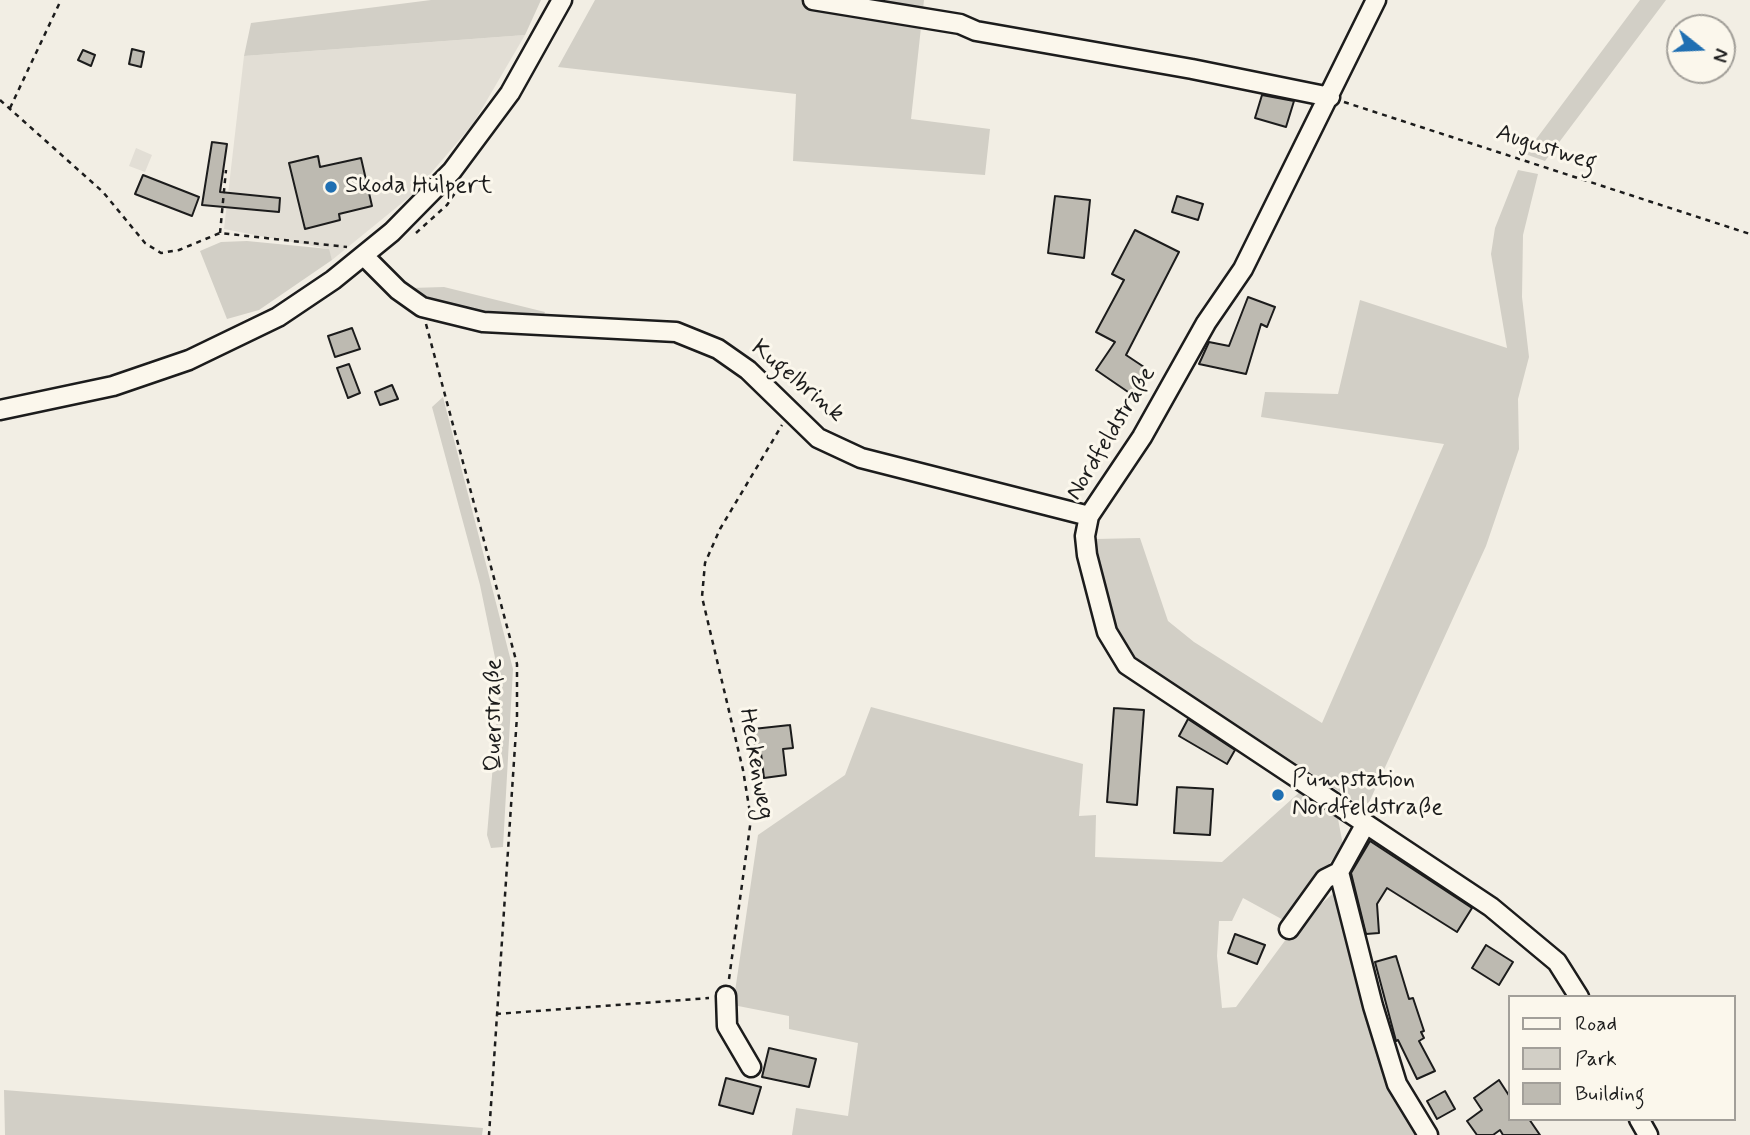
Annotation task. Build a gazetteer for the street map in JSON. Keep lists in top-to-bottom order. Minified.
{"streets":{"street":["Kugelbrink","Nordfeldstraße"],"path":["Augustweg","Querstraße","Heckenweg"]},"crossings":[["Augustweg","Nordfeldstraße"],["Kugelbrink","Nordfeldstraße"],["Kugelbrink","Querstraße"],["Kugelbrink","Heckenweg"]],"places":["Skoda Hülpert","Pumpstation Nordfeldstraße"],"legend":["Road","Park","Building"],"north":"right"}
